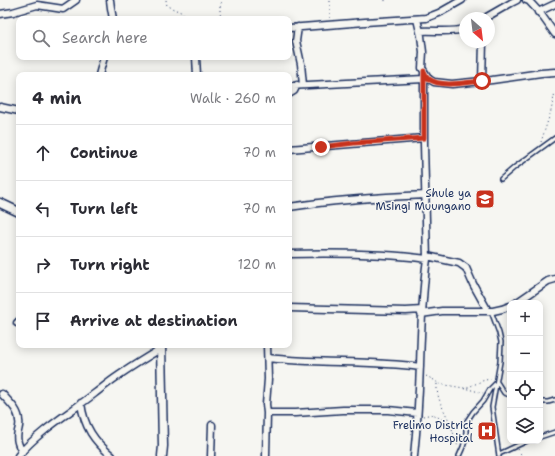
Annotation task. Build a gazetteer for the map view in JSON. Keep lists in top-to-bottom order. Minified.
{"places":{"school or university":["Shule ya Msingi Muungano"],"hospital":["Frelimo District Hospital"]},"north":"bottom right","page":{"search":"Search here","heading":["4 min","Walk · 260 m"],"list":[["Continue","70 m"],["Turn left","70 m"],["Turn right","120 m"],"Arrive at destination"],"map_buttons":["+","−"]}}
